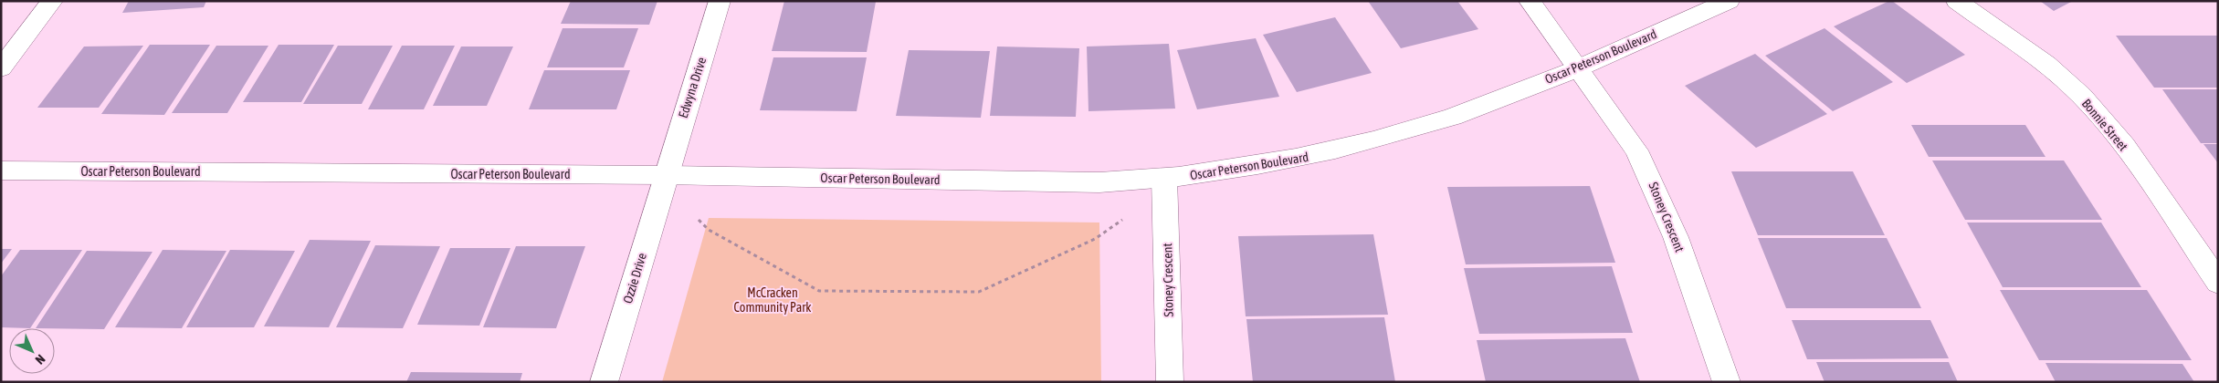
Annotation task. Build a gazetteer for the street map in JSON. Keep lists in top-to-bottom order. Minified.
{"streets":{"street":["Oscar Peterson Boulevard","Edwyna Drive","Bonnie Street","Stoney Crescent","Ozzie Drive"]},"crossings":[["Oscar Peterson Boulevard","Edwyna Drive"],["Oscar Peterson Boulevard","Stoney Crescent"],["Oscar Peterson Boulevard","Ozzie Drive"],["Edwyna Drive","Ozzie Drive"]],"parks":["McCracken Community Park"],"north":"bottom right"}
